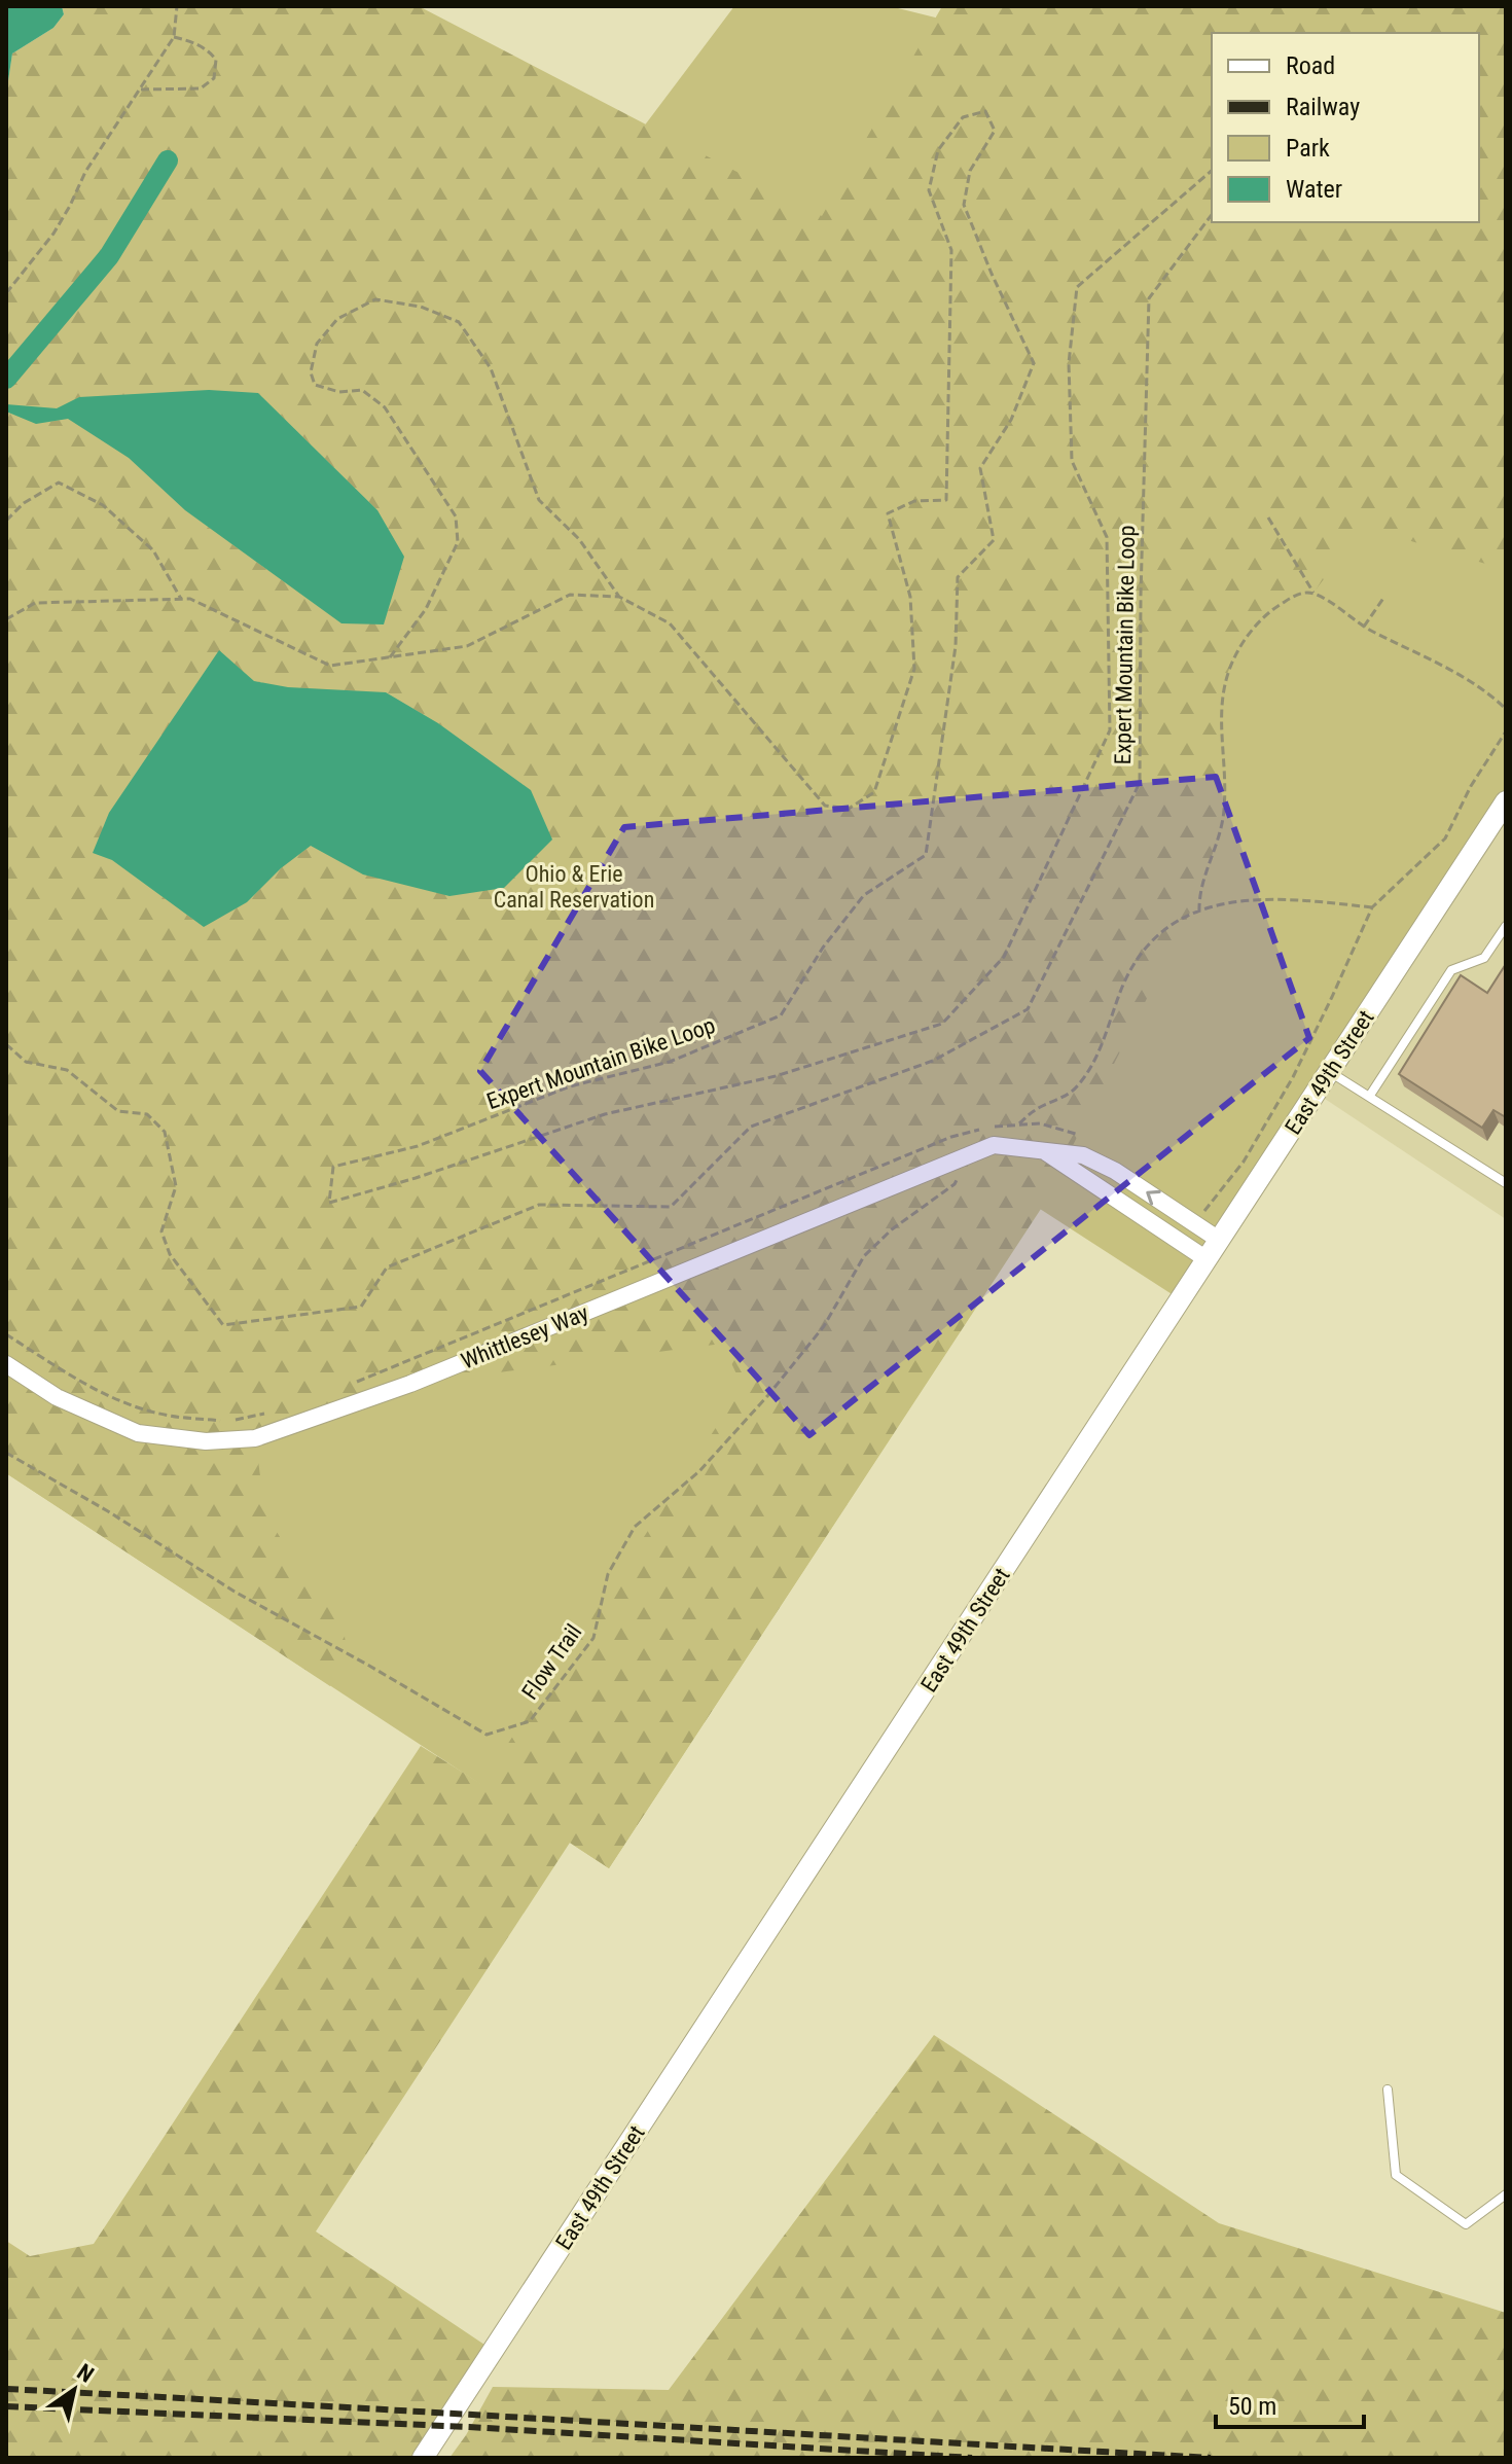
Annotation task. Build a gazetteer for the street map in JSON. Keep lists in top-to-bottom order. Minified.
{"streets":{"street":["East 49th Street","Whittlesey Way"],"path":["Expert Mountain Bike Loop","Flow Trail"]},"crossings":[["East 49th Street","Whittlesey Way"],["Whittlesey Way","Flow Trail"]],"parks":["Ohio & Erie Canal Reservation"],"legend":["Road","Railway","Park","Water"],"scale_bar":"50 m","north":"top right"}
